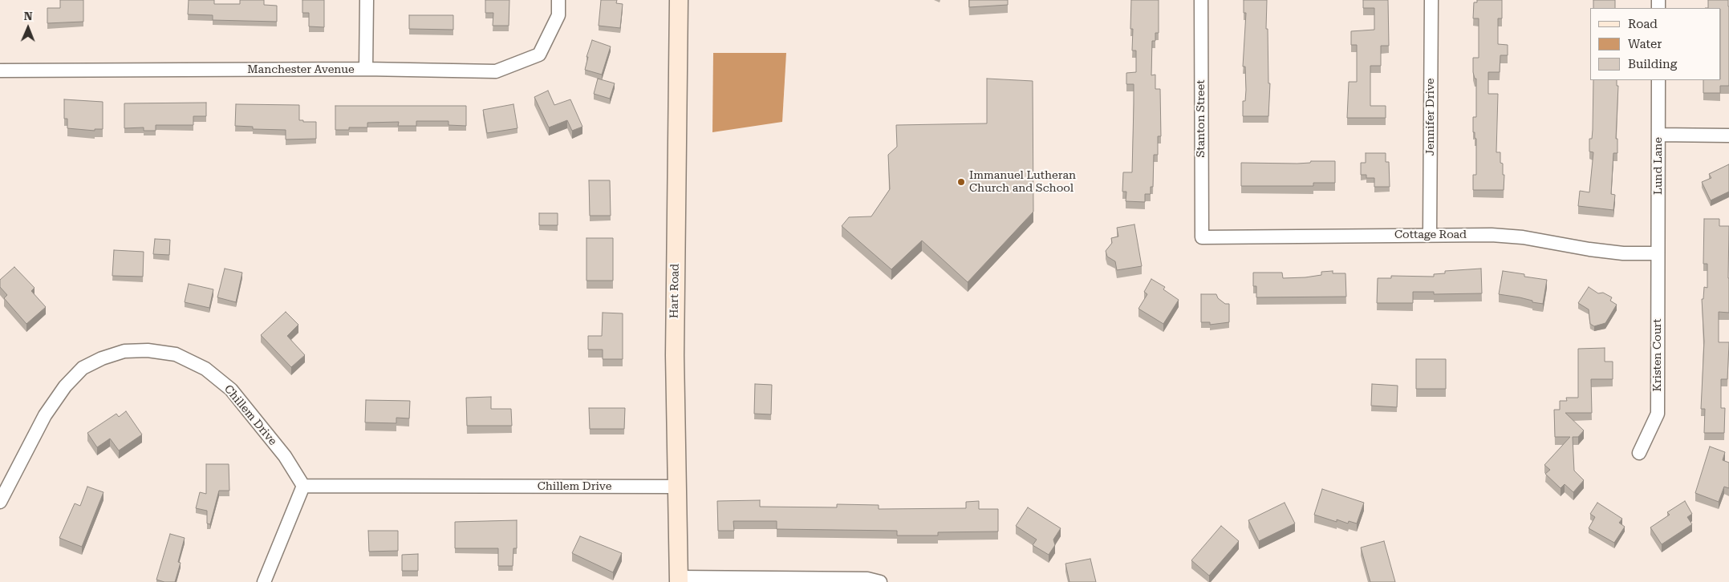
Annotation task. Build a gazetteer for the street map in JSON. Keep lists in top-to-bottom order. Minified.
{"streets":{"street":["Manchester Avenue","Jennifer Drive","Stanton Street","Lund Lane","Cottage Road","Hart Road","Kristen Court","Chillem Drive"]},"crossings":[["Jennifer Drive","Cottage Road"],["Stanton Street","Cottage Road"],["Lund Lane","Cottage Road"],["Lund Lane","Kristen Court"],["Cottage Road","Kristen Court"],["Hart Road","Chillem Drive"]],"places":["Immanuel Lutheran Church and School"],"legend":["Road","Water","Building"],"north":"top"}
